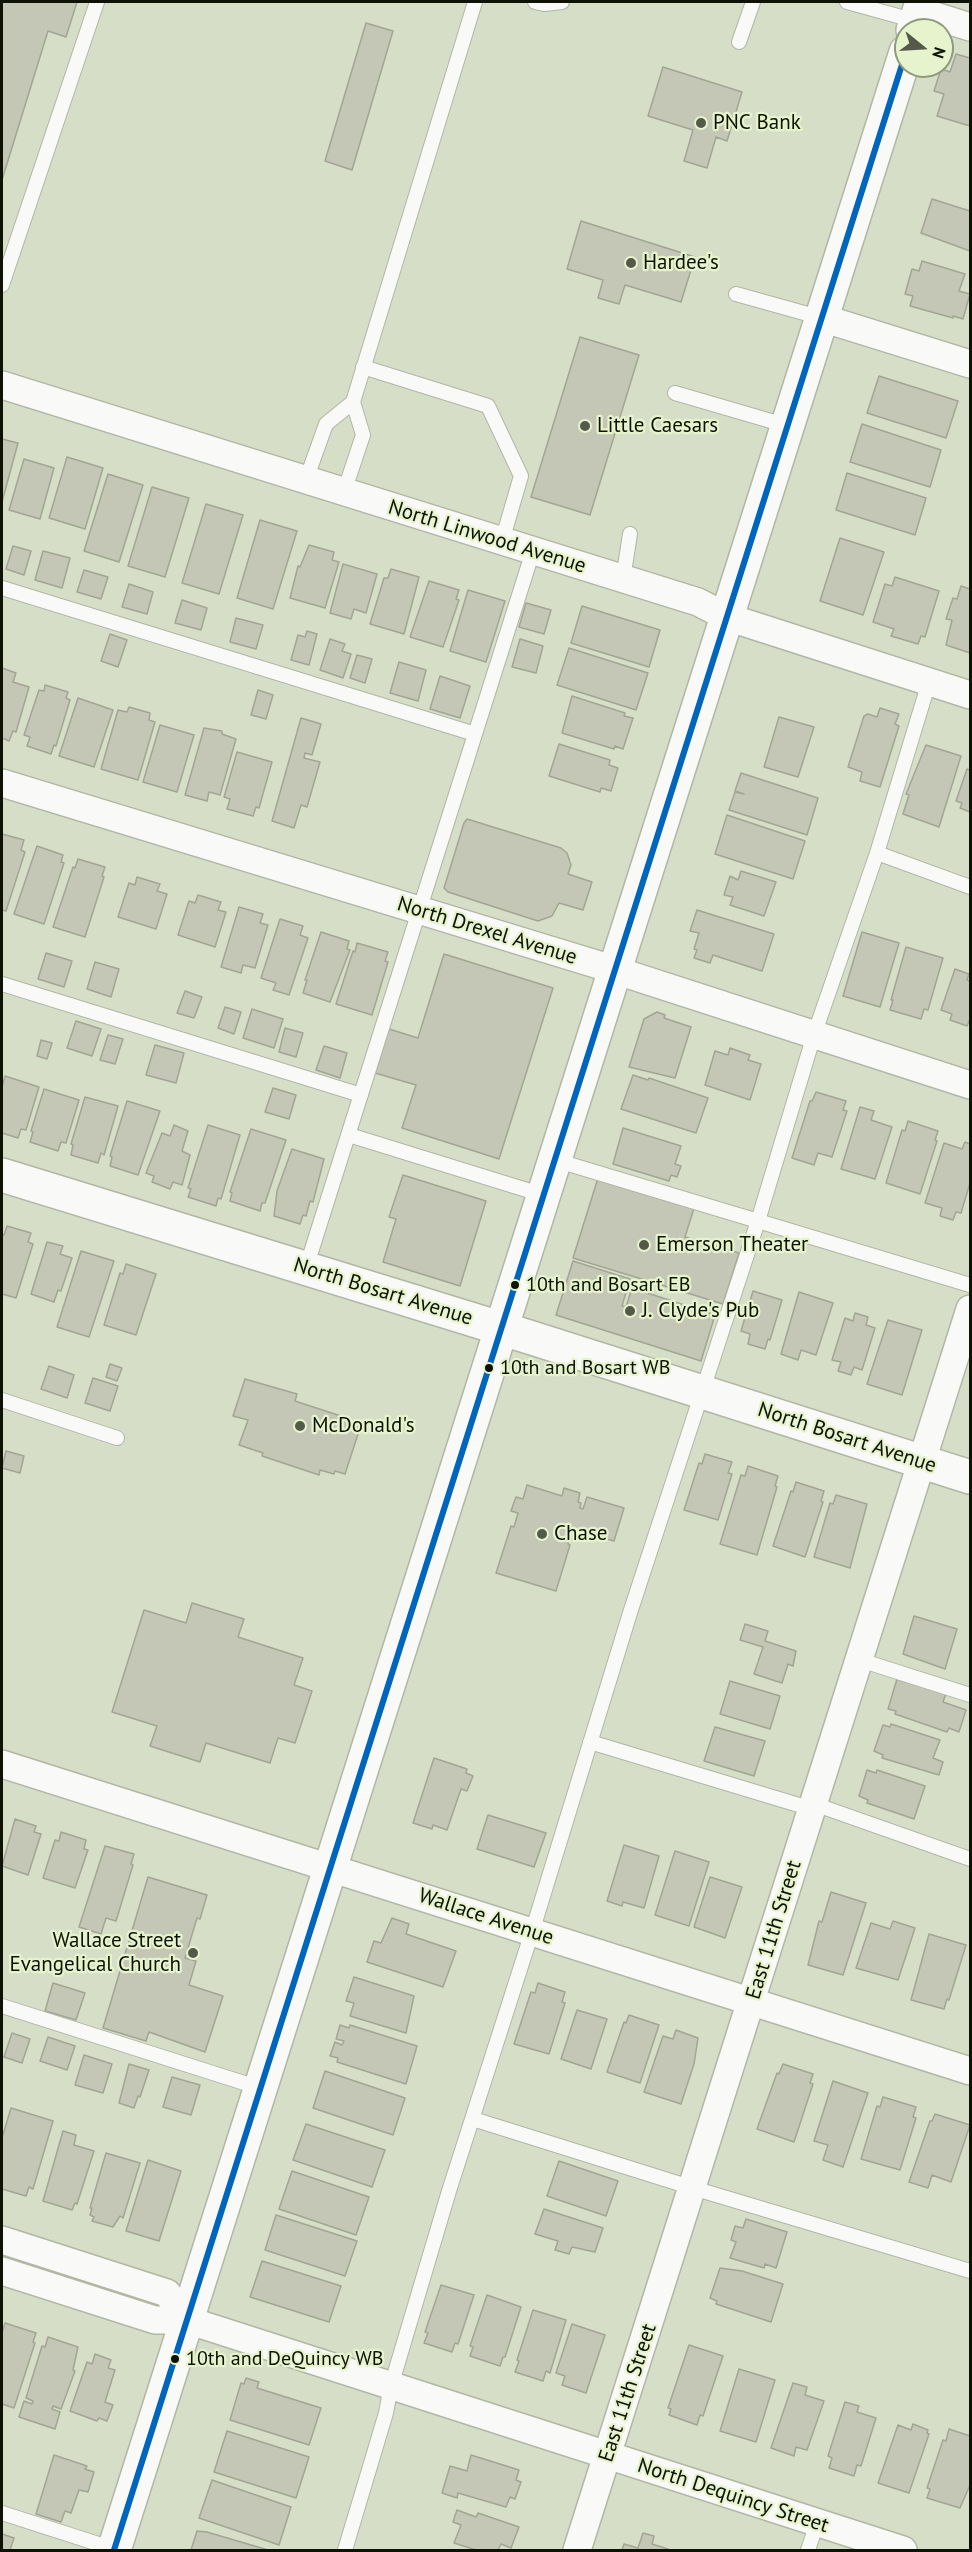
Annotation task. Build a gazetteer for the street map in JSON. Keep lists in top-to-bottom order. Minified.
{"streets":{"main road":["North Bosart Avenue"],"street":["North Linwood Avenue","North Drexel Avenue","Wallace Avenue","East 11th Street","North Dequincy Street"]},"crossings":[["North Bosart Avenue","East 11th Street"],["Wallace Avenue","East 11th Street"],["East 11th Street","North Dequincy Street"]],"places":["PNC Bank","Hardee's","Little Caesars","Emerson Theater","10th and Bosart EB","J. Clyde's Pub","10th and Bosart WB","McDonald's","Chase","Wallace Street Evangelical Church","10th and DeQuincy WB"],"north":"right"}
